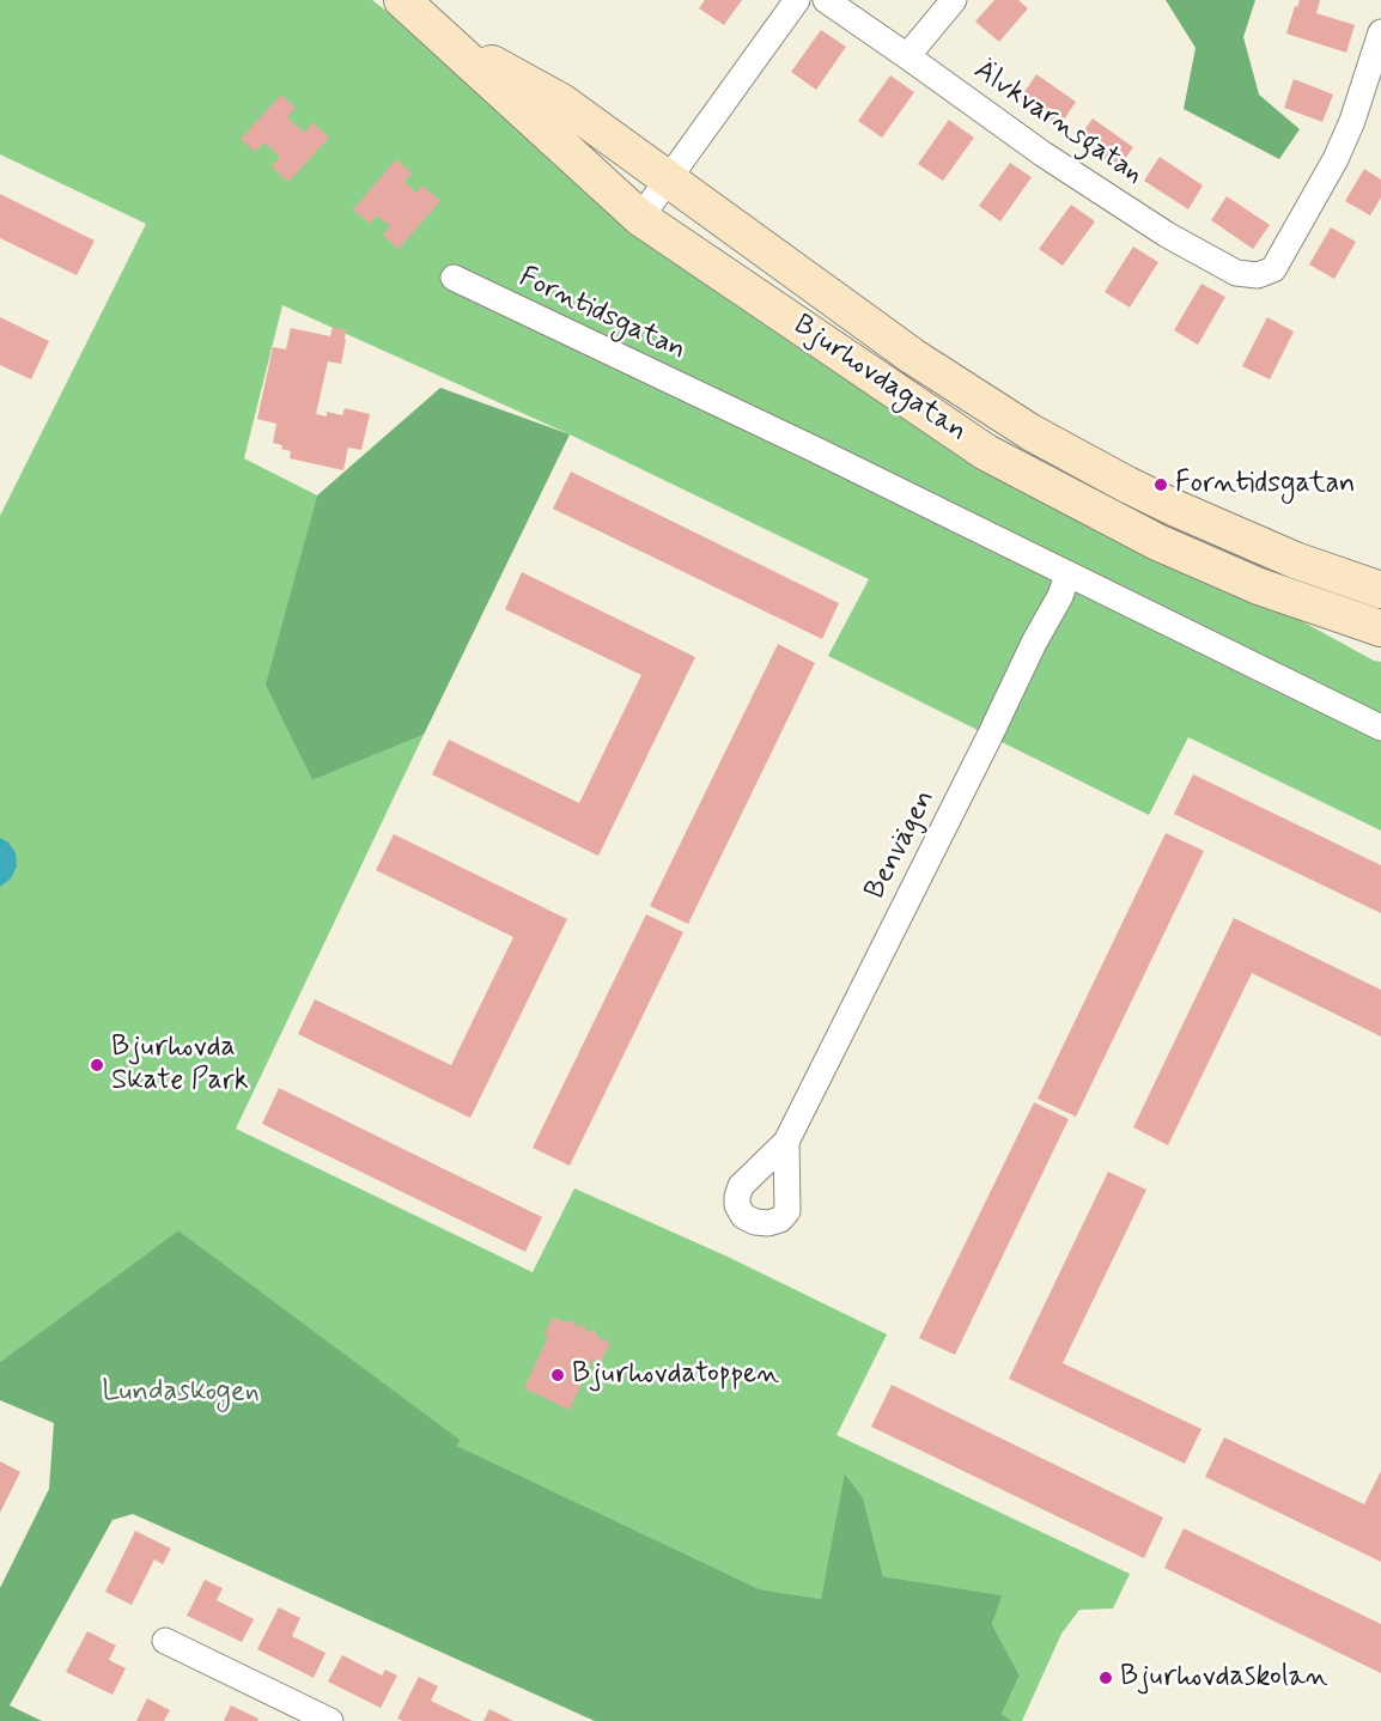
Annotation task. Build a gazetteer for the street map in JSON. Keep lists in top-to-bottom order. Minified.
{"streets":{"main road":["Bjurhovdagatan"],"street":["Älvkvarnsgatan","Forntidsgatan","Benvägen"]},"crossings":[["Forntidsgatan","Benvägen"]],"parks":["Lundaskogen"],"places":["Forntidsgatan","Bjurhovda Skate Park","Bjurhovdatoppen","Bjurhovdaskolan"]}
